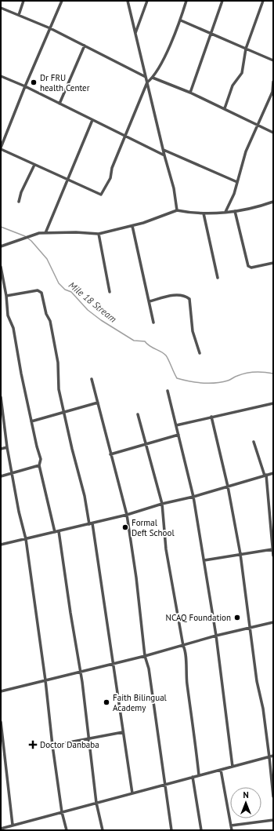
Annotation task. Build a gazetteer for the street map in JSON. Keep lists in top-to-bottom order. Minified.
{"water":["Mile 18 Stream"],"places":{"other":["Dr FRU health Center","Formal Deft School","NCAQ Foundation","Faith Bilingual Academy"],"health":["Doctor Danbaba"]},"north":"top"}
